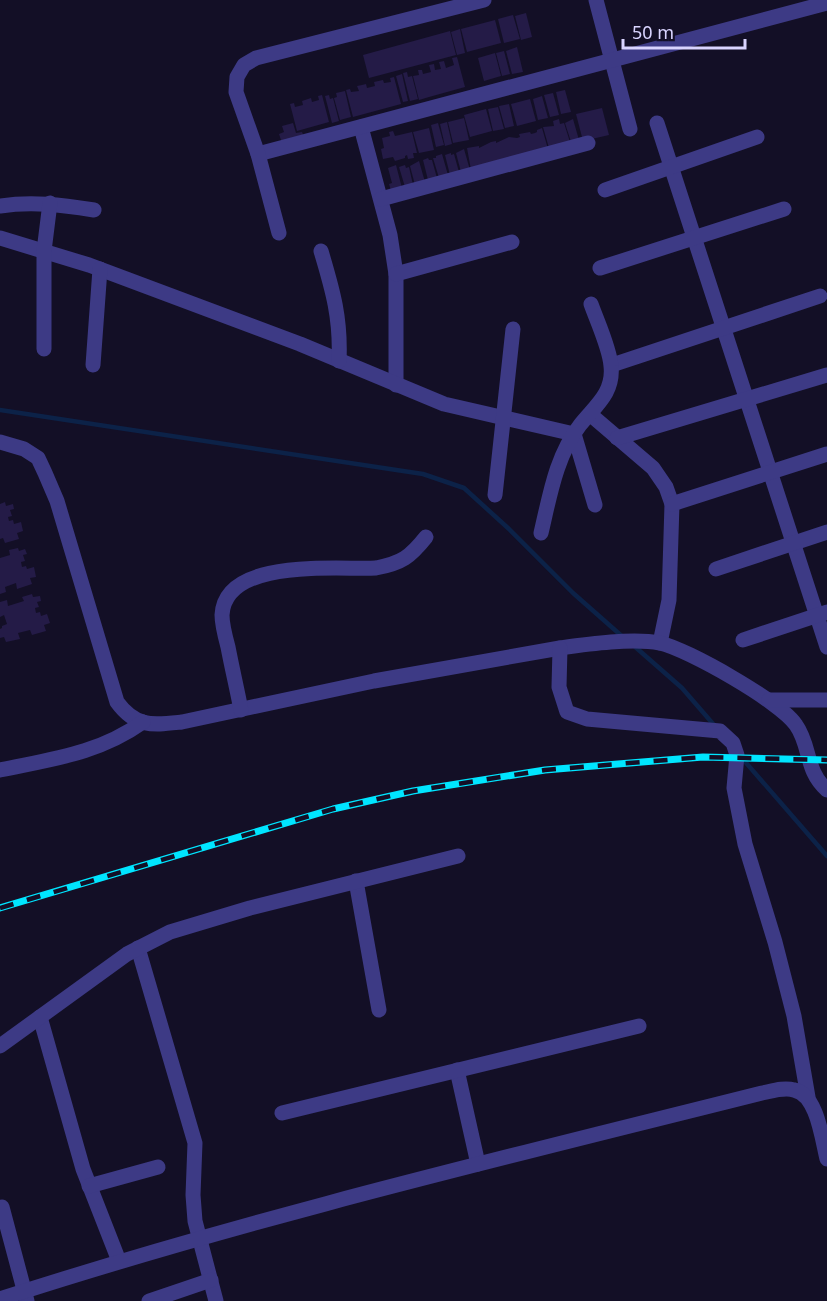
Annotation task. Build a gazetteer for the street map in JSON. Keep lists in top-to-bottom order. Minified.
{"scale_bar":"50 m"}
